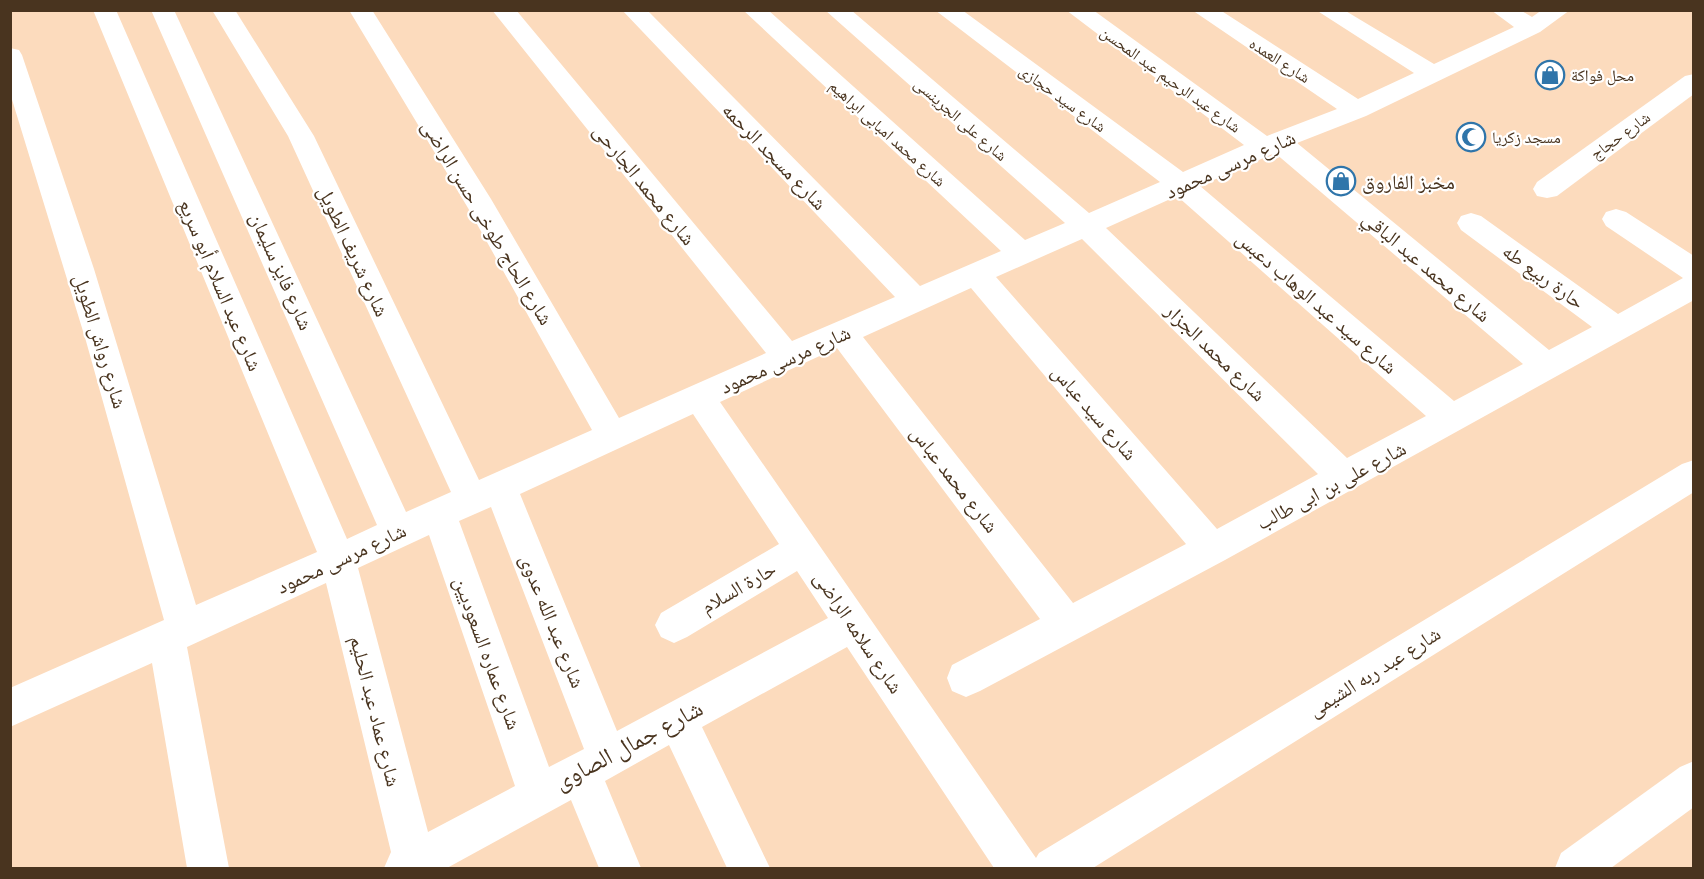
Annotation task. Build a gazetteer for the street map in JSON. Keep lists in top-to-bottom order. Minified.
{"streets":{"street":["شارع العمده","شارع عبد الرحيم عبد المحسن","شارع سيد حجازى","شارع على الجرينسى","شارع محمد امبابى ابراهيم","شارع حجاج","شارع مسجد الرحمه","شارع مرسى محمود","شارع محمد الجارحى","شارع الحاج طوخى حسن الراضى","شارع شريف الطويل","شارع محمد عبد الباقي","شارع فايز سليمان","حارة ربيع طه","شارع عبد السلام أبو سريع","شارع سيد عبد الوهاب دعبس","شارع رواش الطويل","شارع محمد الجزار","شارع سيد عباس","شارع محمد عباس","شارع على بن ابى طالب","حارة السلام","شارع عبد الله عدوى","شارع سلامه الراضى","شارع عماره السعوديين","شارع عبد ربه الشيمى","شارع عماد عبد الحليم","شارع جمال الصاوى"]},"crossings":[["شارع العمده","شارع مرسى محمود"],["شارع عبد الرحيم عبد المحسن","شارع مرسى محمود"],["شارع عبد الرحيم عبد المحسن","شارع محمد عبد الباقي"],["شارع سيد حجازى","شارع مرسى محمود"],["شارع سيد حجازى","شارع سيد عبد الوهاب دعبس"],["شارع على الجرينسى","شارع مرسى محمود"],["شارع على الجرينسى","شارع محمد الجزار"],["شارع محمد امبابى ابراهيم","شارع مرسى محمود"],["شارع مسجد الرحمه","شارع مرسى محمود"],["شارع مرسى محمود","شارع محمد الجارحى"],["شارع مرسى محمود","شارع الحاج طوخى حسن الراضى"],["شارع مرسى محمود","شارع شريف الطويل"],["شارع مرسى محمود","شارع محمد عبد الباقي"],["شارع مرسى محمود","شارع فايز سليمان"],["شارع مرسى محمود","شارع عبد السلام أبو سريع"],["شارع مرسى محمود","شارع سيد عبد الوهاب دعبس"],["شارع مرسى محمود","شارع رواش الطويل"],["شارع مرسى محمود","شارع محمد الجزار"],["شارع مرسى محمود","شارع سيد عباس"],["شارع مرسى محمود","شارع محمد عباس"],["شارع مرسى محمود","شارع عبد الله عدوى"],["شارع مرسى محمود","شارع سلامه الراضى"],["شارع مرسى محمود","شارع عماره السعوديين"],["شارع مرسى محمود","شارع عماد عبد الحليم"],["شارع شريف الطويل","شارع عبد الله عدوى"],["شارع شريف الطويل","شارع عماره السعوديين"],["شارع محمد عبد الباقي","شارع على بن ابى طالب"],["حارة ربيع طه","شارع على بن ابى طالب"],["شارع عبد السلام أبو سريع","شارع عماد عبد الحليم"],["شارع سيد عبد الوهاب دعبس","شارع على بن ابى طالب"],["شارع محمد الجزار","شارع على بن ابى طالب"],["شارع سيد عباس","شارع على بن ابى طالب"],["شارع محمد عباس","شارع على بن ابى طالب"],["حارة السلام","شارع سلامه الراضى"],["شارع عبد الله عدوى","شارع عماره السعوديين"],["شارع عبد الله عدوى","شارع جمال الصاوى"],["شارع سلامه الراضى","شارع جمال الصاوى"],["شارع عماره السعوديين","شارع جمال الصاوى"],["شارع عماد عبد الحليم","شارع جمال الصاوى"]],"places":{"shop":["محل فواكة","مخبز الفاروق"],"mosque":["مسجد زكريا"]}}
